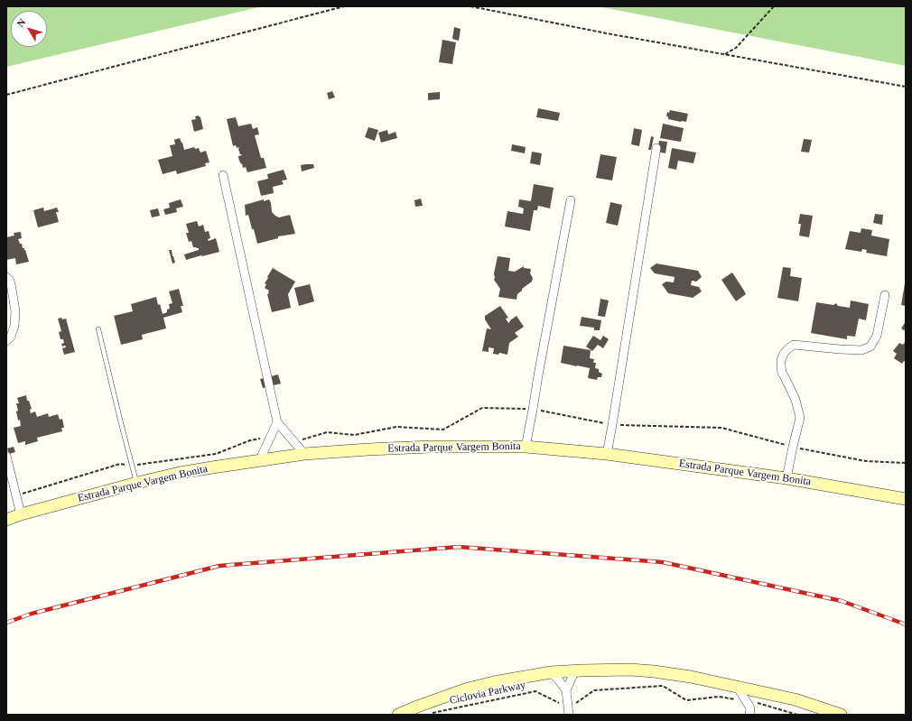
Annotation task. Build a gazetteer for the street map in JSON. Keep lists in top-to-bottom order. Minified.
{"streets":{"main road":["Estrada Parque Vargem Bonita"],"path":["Ciclovia Parkway"]},"north":"top left"}
